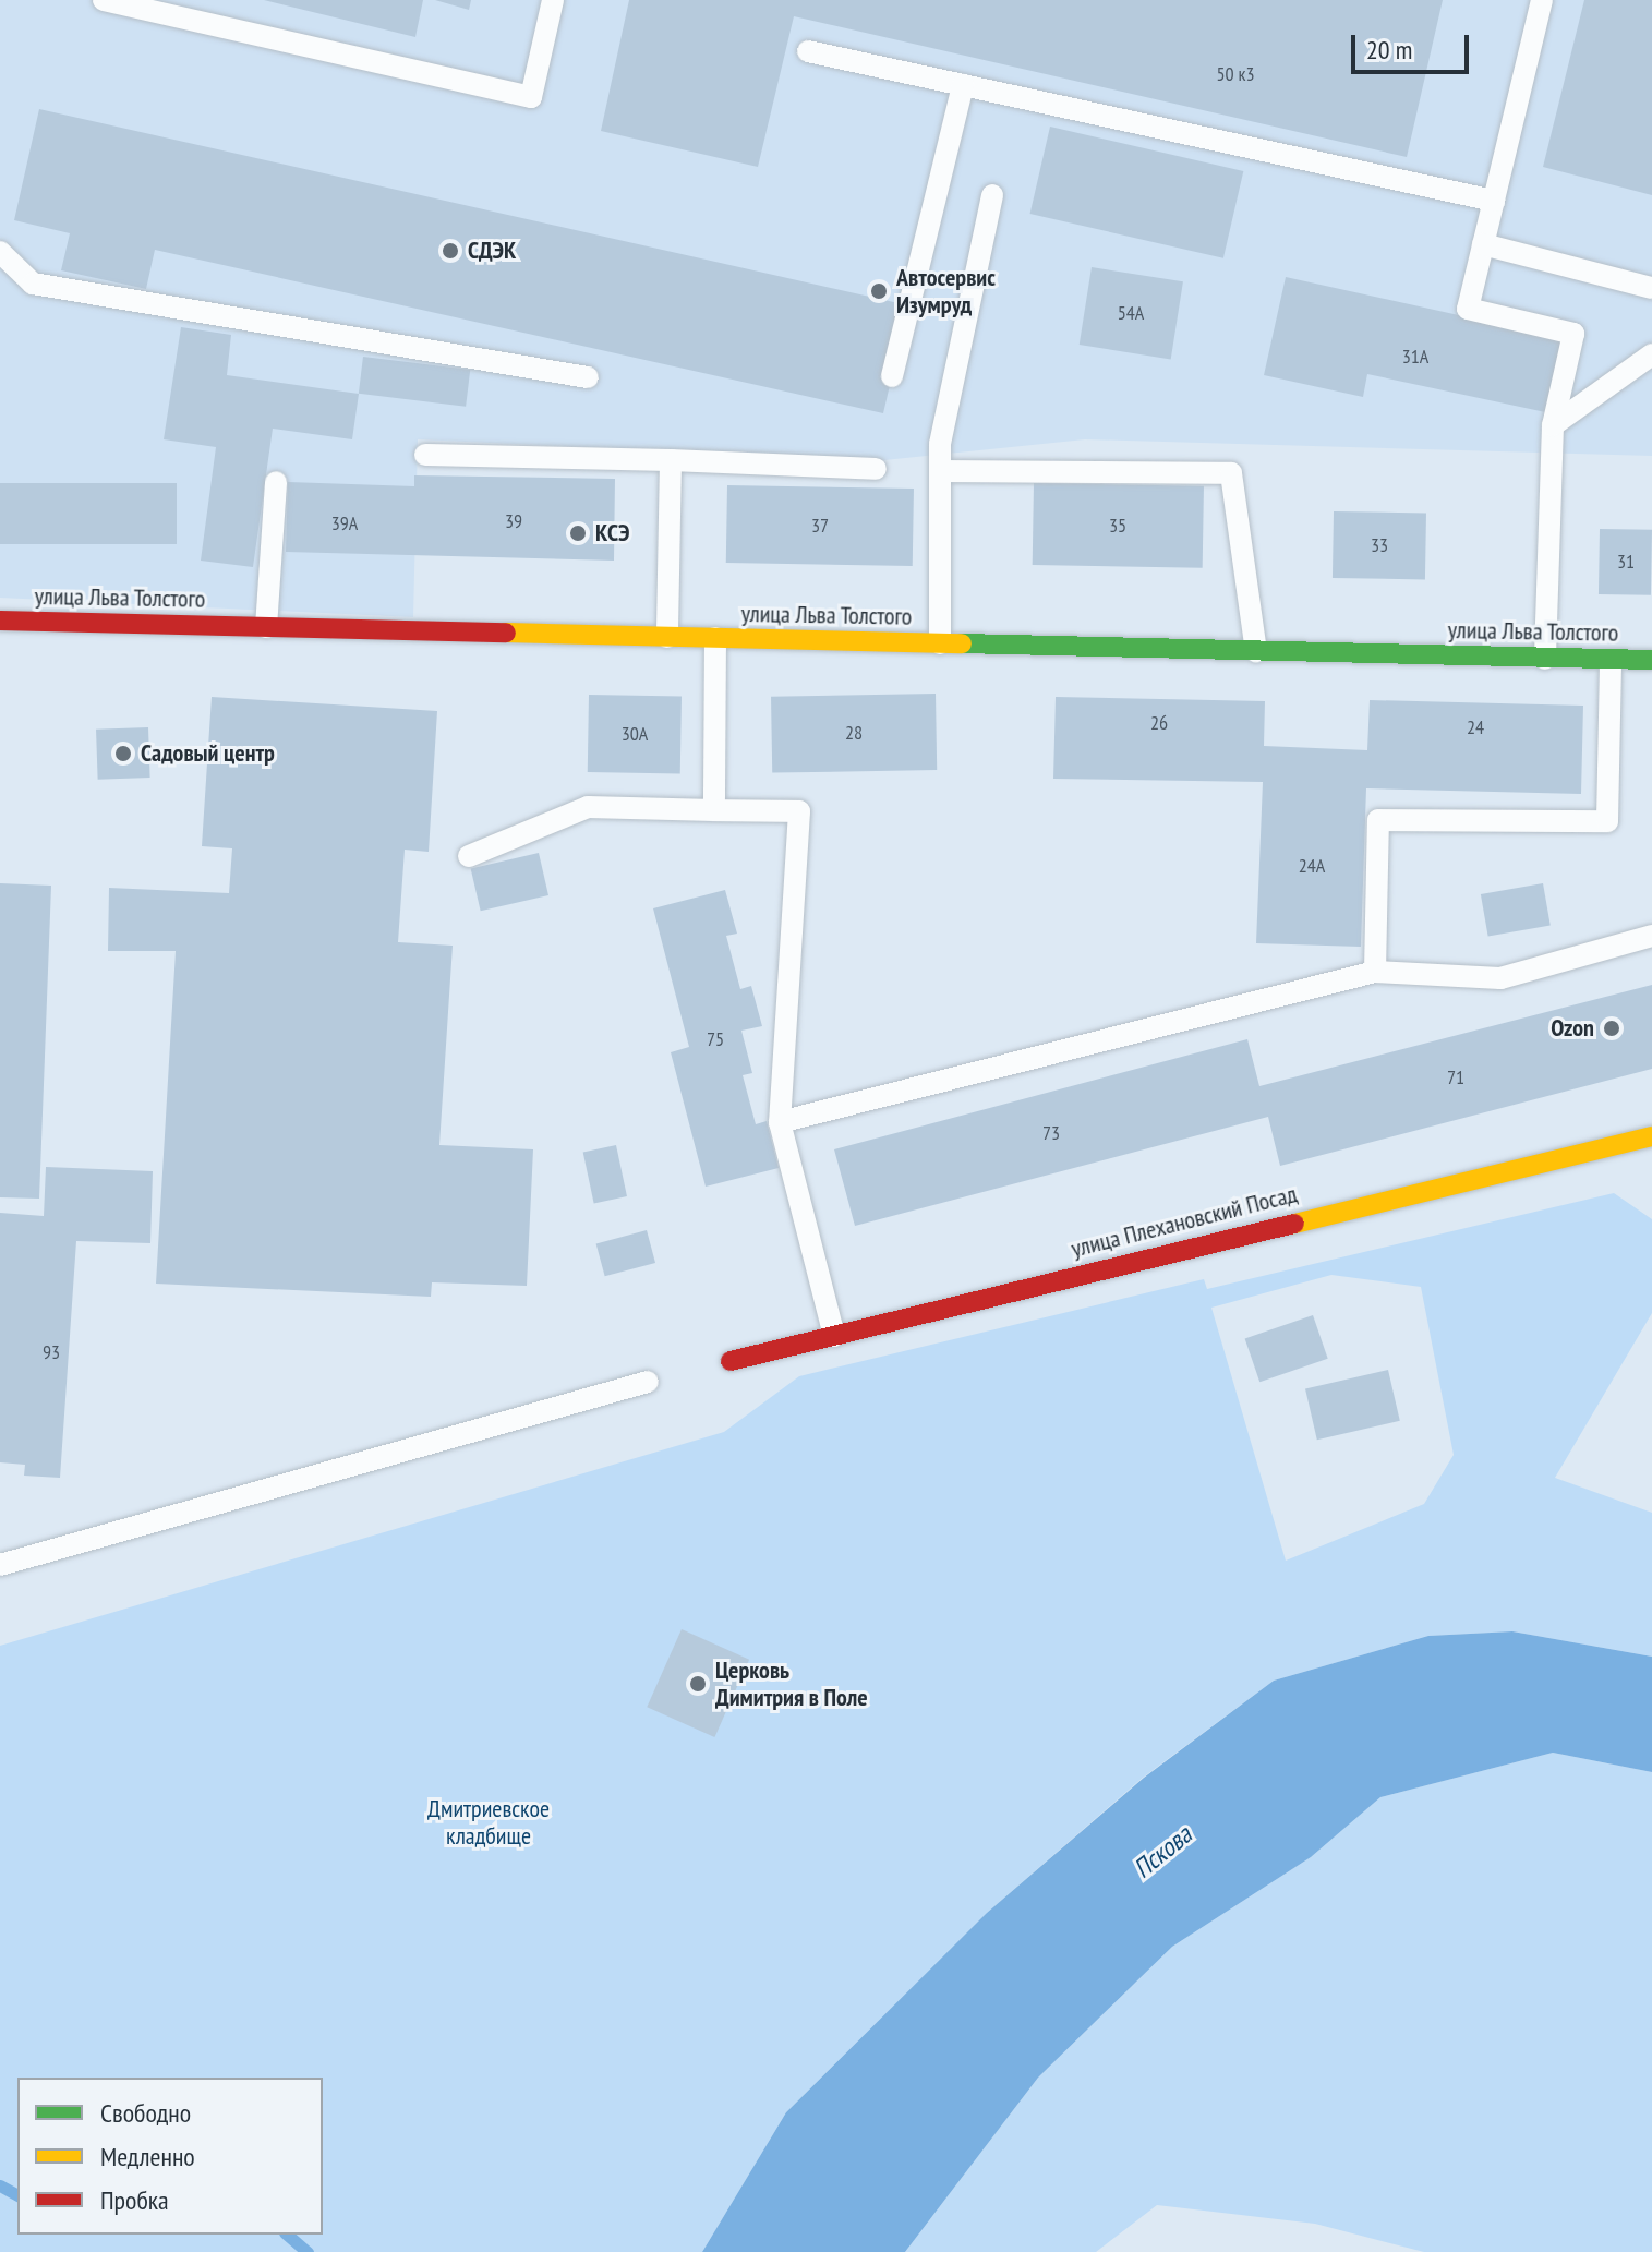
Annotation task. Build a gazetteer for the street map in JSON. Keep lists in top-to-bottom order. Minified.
{"streets":{"street":["улица Льва Толстого","улица Плехановский Посад"]},"water":["Пскова"],"parks":["Дмитриевское кладбище"],"places":["СДЭК","Автосервис Изумруд","КСЭ","Садовый центр","Ozon","Церковь Димитрия в Поле"],"house_numbers":["50 к3","54А","31А","39","39А","37","35","33","31","26","24","28","30А","24А","75","71","73","93"],"legend":["Свободно","Медленно","Пробка"],"scale_bar":"20 m"}
